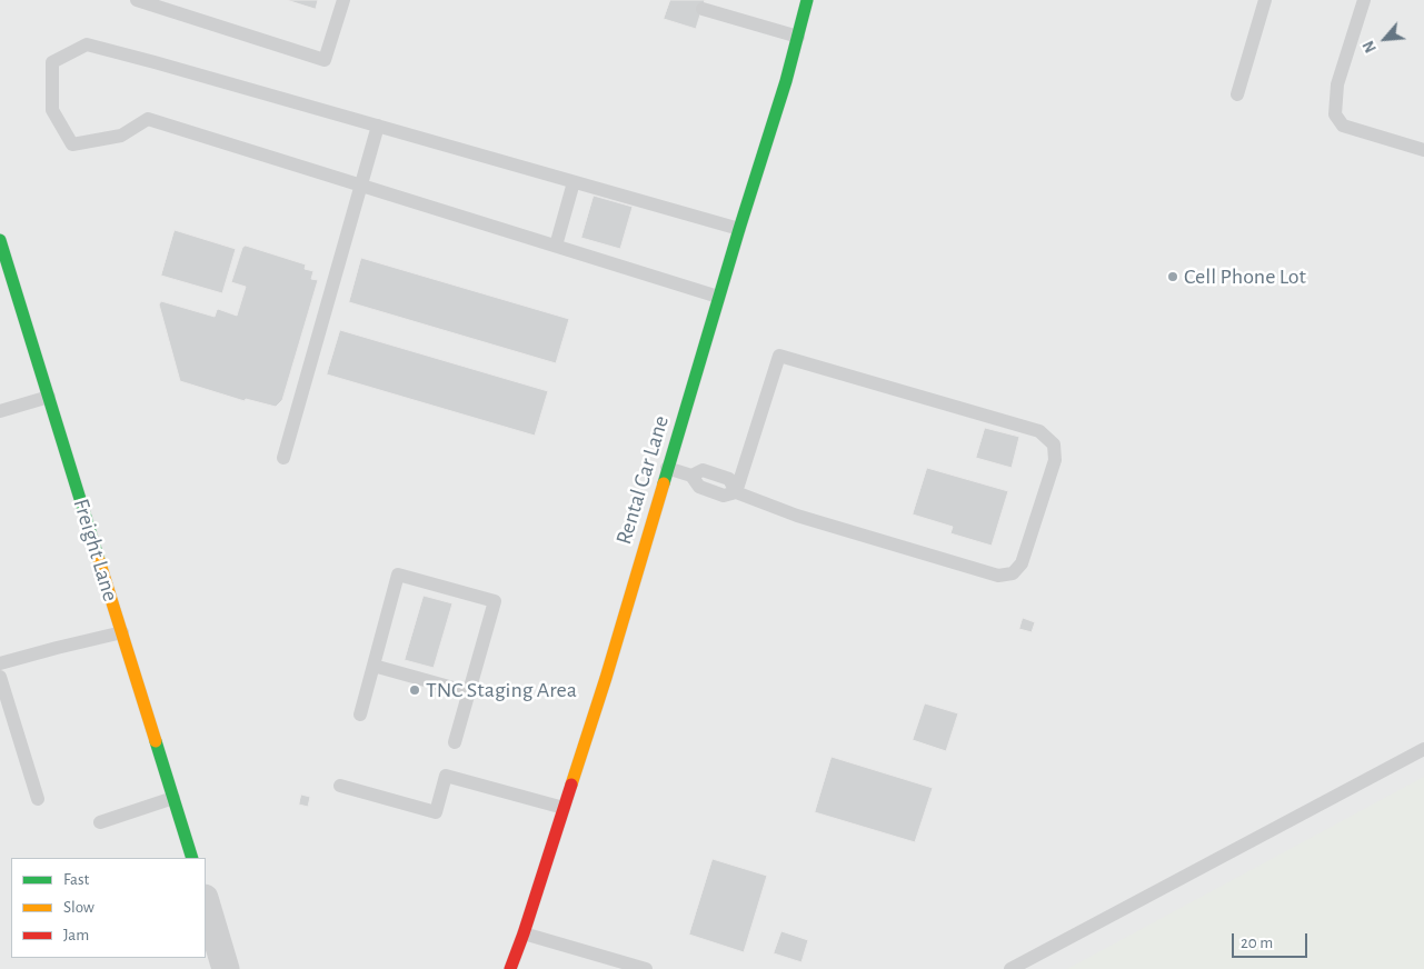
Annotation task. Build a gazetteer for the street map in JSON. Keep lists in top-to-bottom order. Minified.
{"streets":{"street":["Rental Car Lane","Freight Lane"]},"places":["Cell Phone Lot","TNC Staging Area"],"legend":["Fast","Slow","Jam"],"scale_bar":"20 m","north":"bottom left"}
